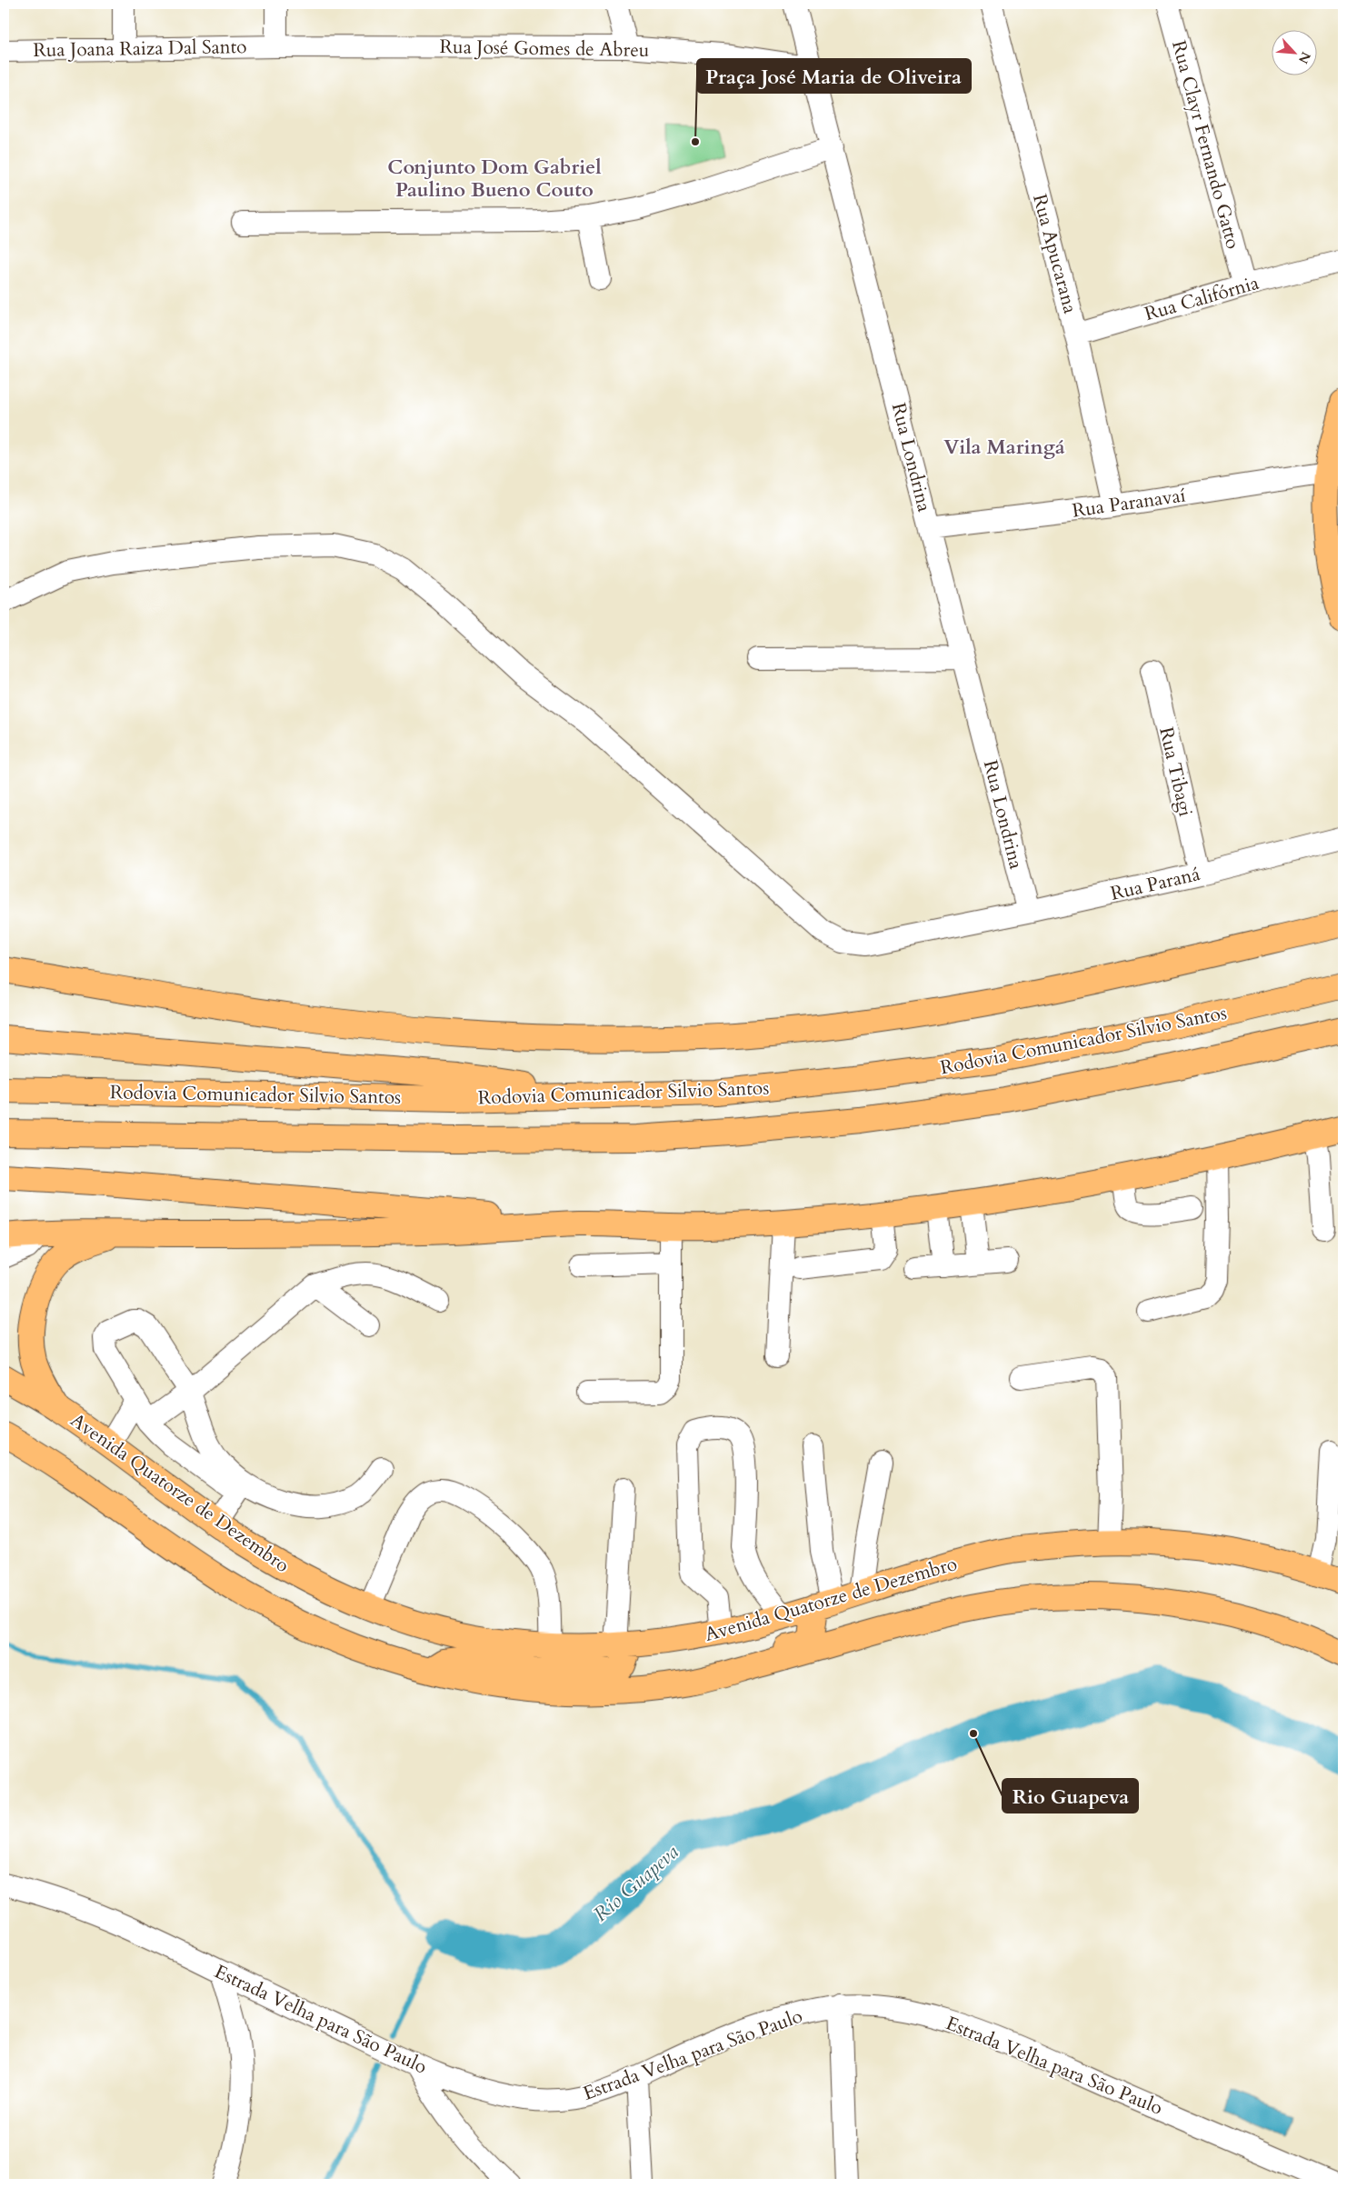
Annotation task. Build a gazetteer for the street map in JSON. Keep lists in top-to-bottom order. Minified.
{"streets":{"main road":["Rodovia Comunicador Silvio Santos","Avenida Quatorze de Dezembro"],"street":["Rua Joana Raiza Dal Santo","Rua José Gomes de Abreu","Rua Clayr Fernando Gatto","Rua Apucarana","Rua Califórnia","Rua Londrina","Rua Paranavaí","Rua Tibagi","Rua Paraná","Estrada Velha para São Paulo"]},"crossings":[["Rua Joana Raiza Dal Santo","Rua José Gomes de Abreu"],["Rua José Gomes de Abreu","Rua Londrina"],["Rua Clayr Fernando Gatto","Rua Califórnia"],["Rua Apucarana","Rua Califórnia"],["Rua Apucarana","Rua Paranavaí"],["Rua Londrina","Rua Paranavaí"],["Rua Londrina","Rua Paraná"],["Rua Tibagi","Rua Paraná"]],"districts":["Conjunto Dom Gabriel Paulino Bueno Couto","Vila Maringá"],"water":["Rio Guapeva"],"places":["Praça José Maria de Oliveira","Rio Guapeva"],"north":"bottom right"}
